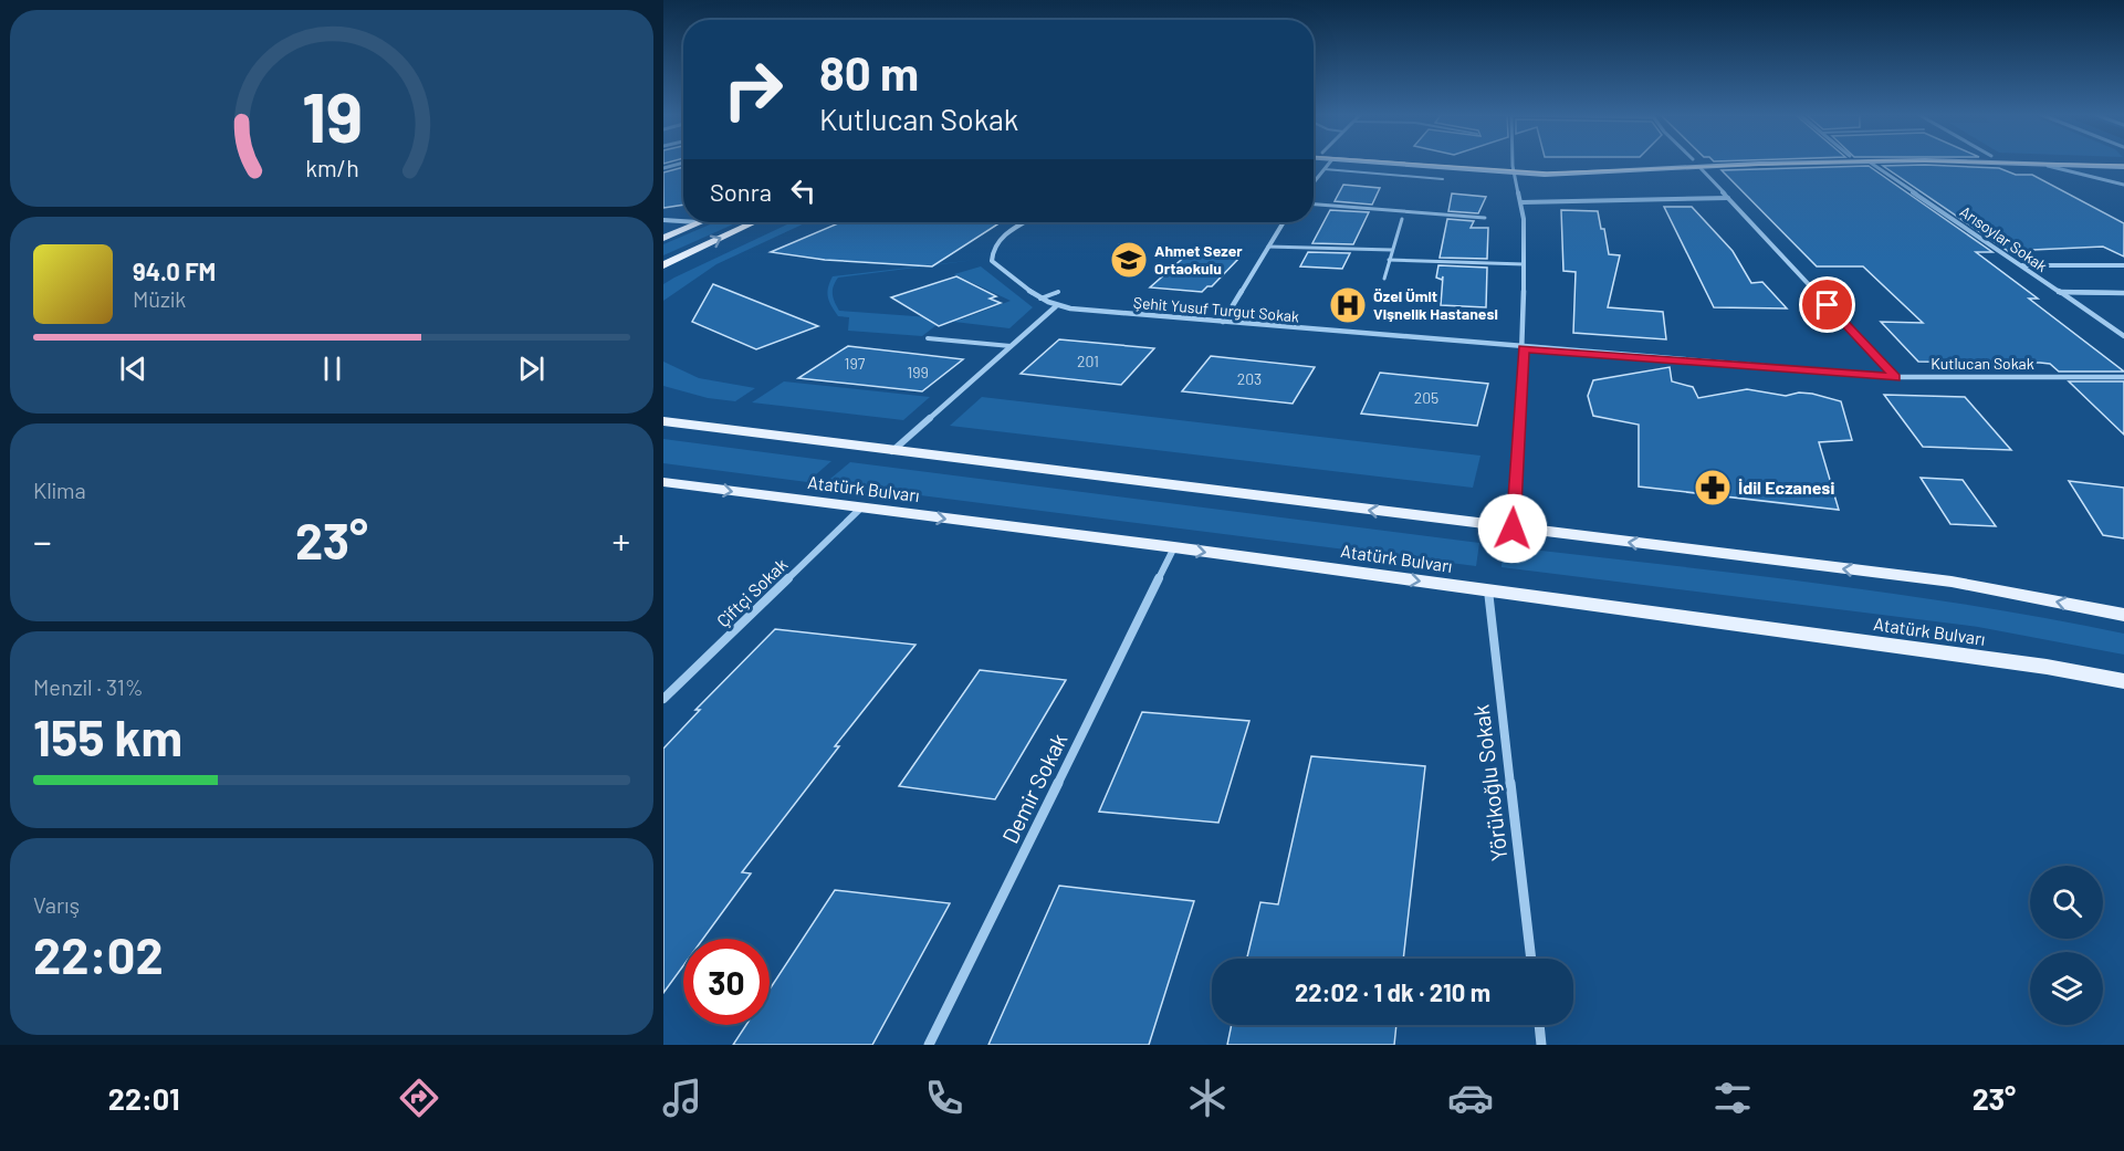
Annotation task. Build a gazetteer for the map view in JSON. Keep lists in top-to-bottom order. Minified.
{"streets":{"main road":["Atatürk Bulvarı"],"street":["Arısoylar Sokak","Şehit Yusuf Turgut Sokak","Kutlucan Sokak","Çiftçi Sokak","Yörükoğlu Sokak","Demir Sokak"]},"crossings":[["Şehit Yusuf Turgut Sokak","Kutlucan Sokak"],["Atatürk Bulvarı","Çiftçi Sokak"],["Atatürk Bulvarı","Yörükoğlu Sokak"],["Atatürk Bulvarı","Demir Sokak"]],"places":{"school or university":["Ahmet Sezer Ortaokulu"],"hospital":["Özel Ümit Vişnelik Hastanesi"],"pharmacy":["İdil Eczanesi"]},"house_numbers":["201","197","199","203","205"],"page":{"turn":["80 m","Kutlucan Sokak"],"then":"Sonra","song":["94.0 FM","Müzik"],"tile":["Klima",["Menzil · 31%","155 km"],["Varış","22:02"]],"heat":["−","23°","+"],"limit":"30","trip":"22:02 · 1 dk · 210 m","tabs":["22:01","23°"],"gauge":["19","km/h"]}}
